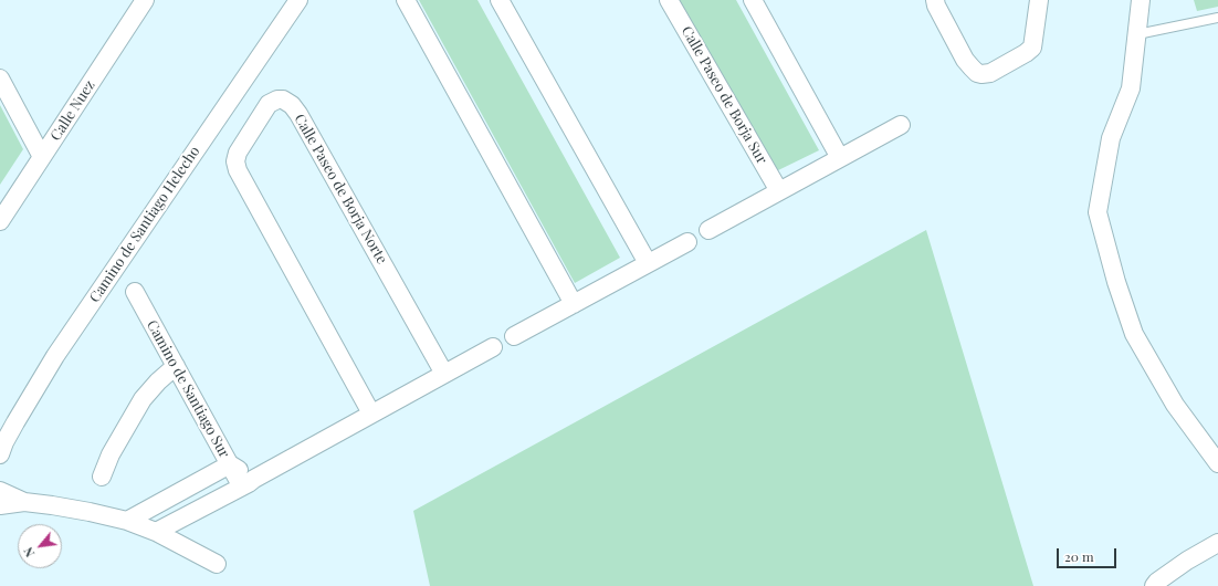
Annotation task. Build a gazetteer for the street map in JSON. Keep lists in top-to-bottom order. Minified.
{"streets":{"street":["Calle Paseo de Borja Sur","Calle Nuez","Calle Paseo de Borja Norte","Camino de Santiago Helecho","Camino de Santiago Sur"]},"scale_bar":"20 m","north":"bottom left"}
